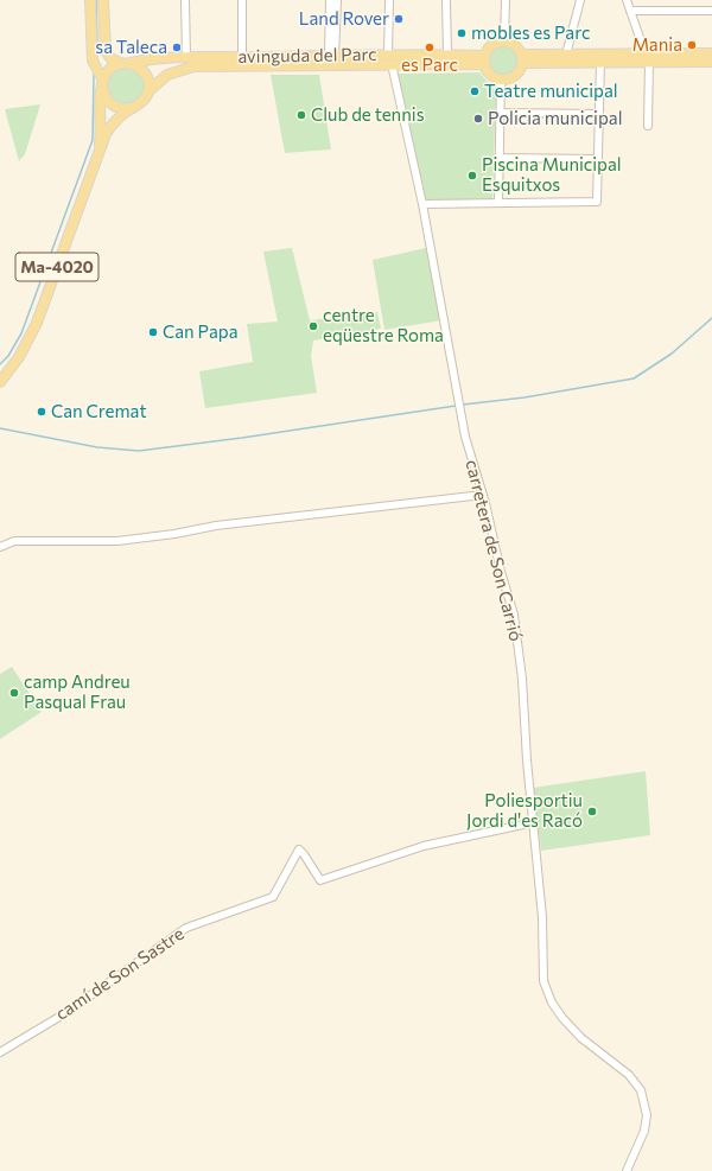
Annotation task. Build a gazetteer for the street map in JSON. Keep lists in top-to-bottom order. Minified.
{"streets":{"main road":["avinguda del Parc","Ma-4020"],"street":["carretera de Son Carrió","camí de Son Sastre"]},"crossings":[["avinguda del Parc","Ma-4020"],["avinguda del Parc","carretera de Son Carrió"],["carretera de Son Carrió","camí de Son Sastre"]],"places":["Land Rover","mobles es Parc","Mania","sa Taleca","es Parc","Teatre municipal","Club de tennis","Policia municipal","Piscina Municipal Esquitxos","centre eqüestre Roma","Can Papa","Can Cremat","camp Andreu Pasqual Frau","Poliesportiu Jordi d'es Racó"]}
